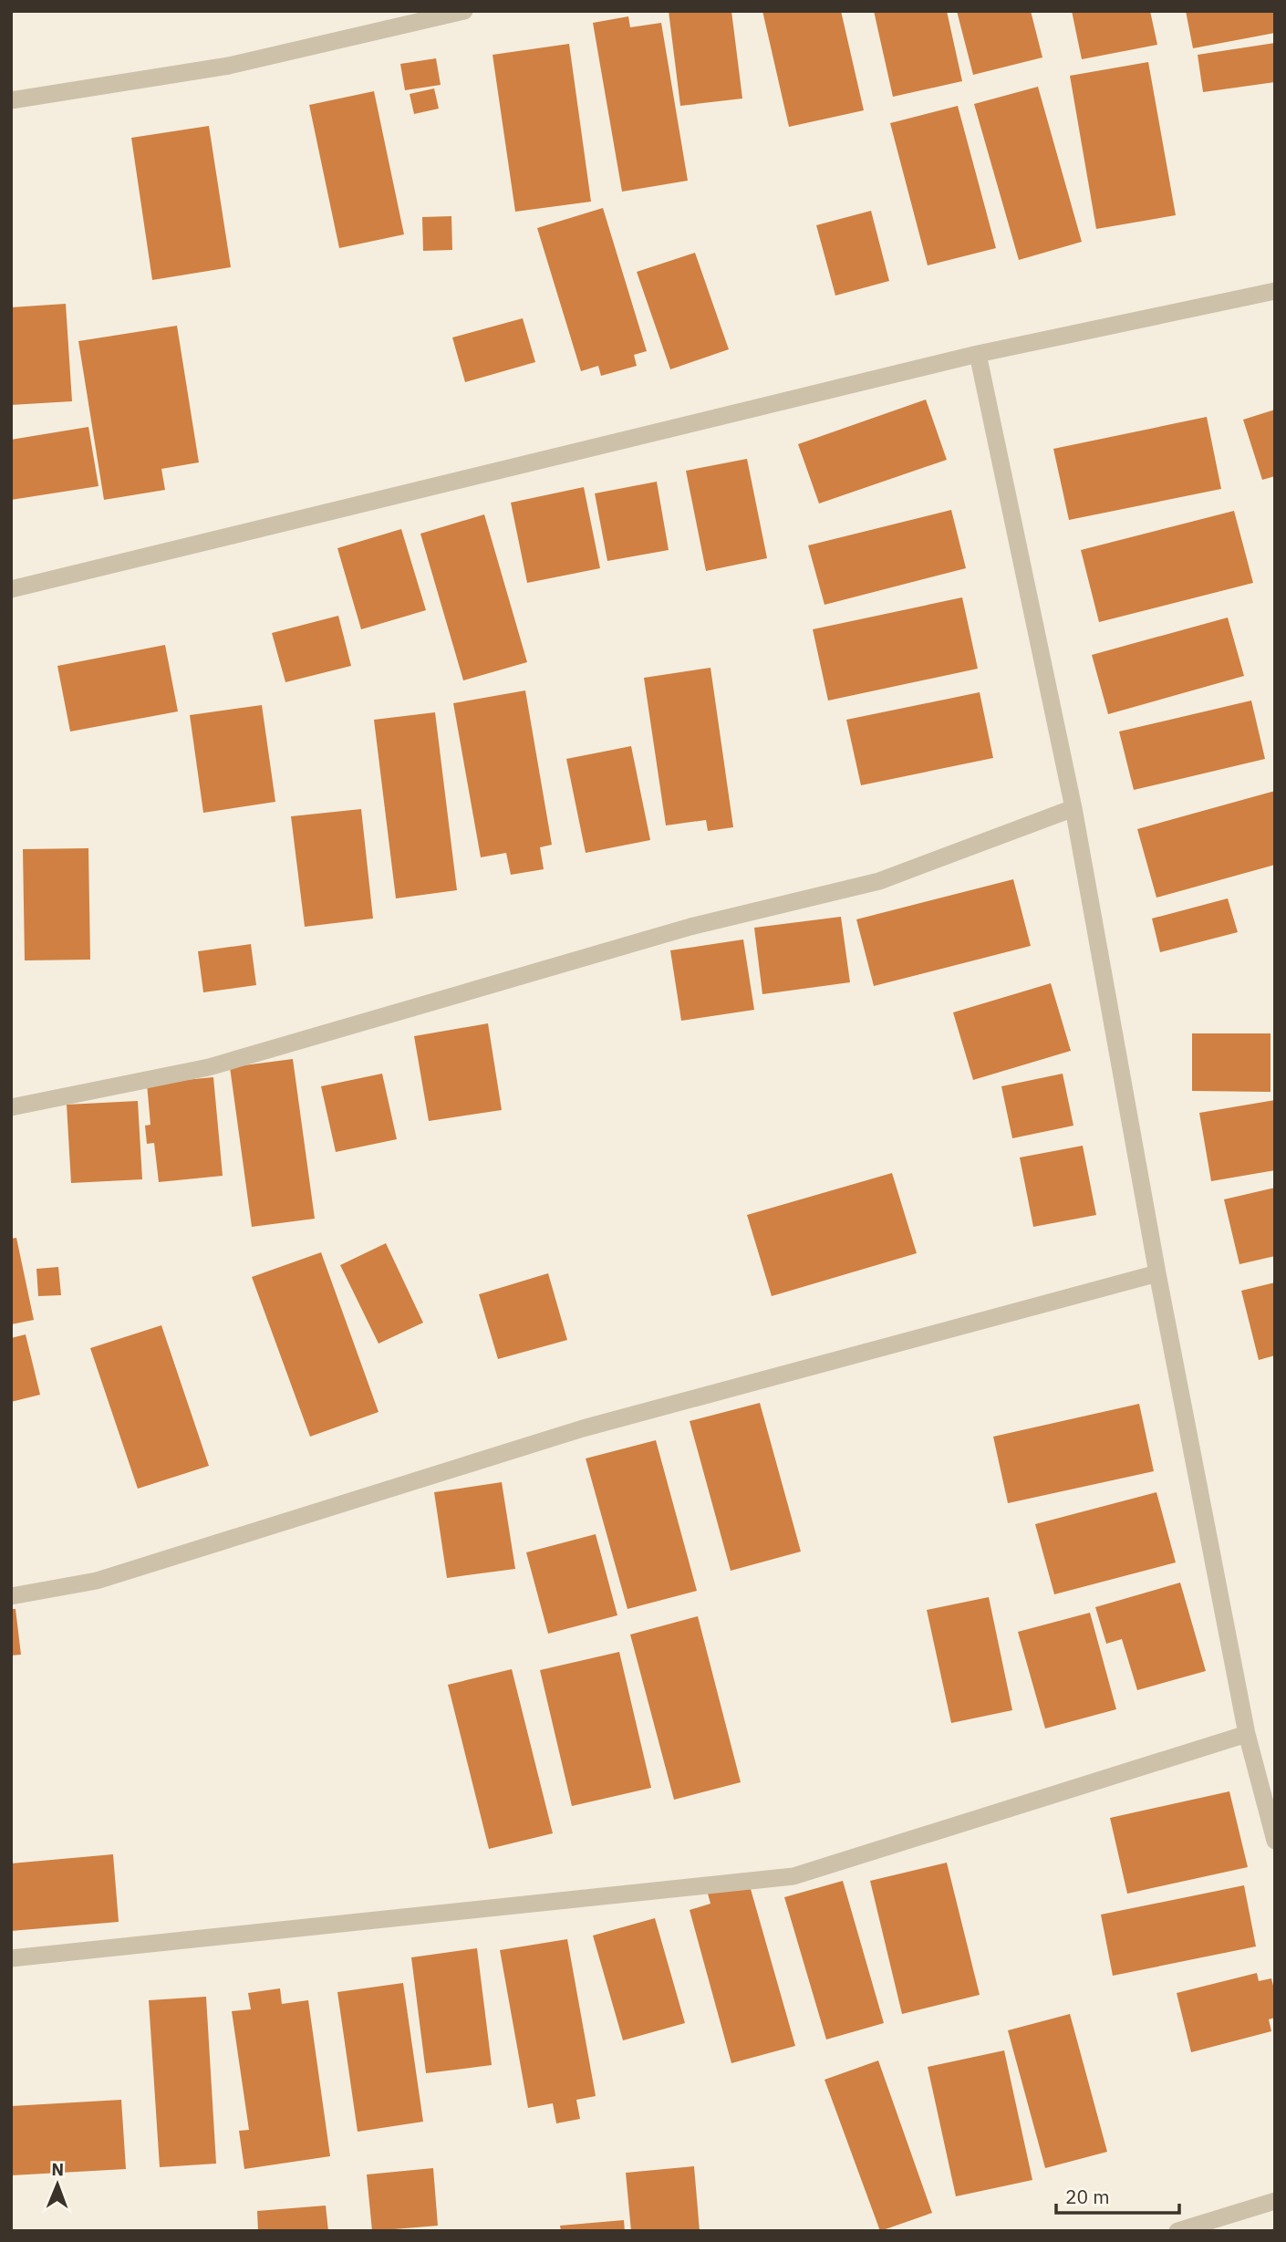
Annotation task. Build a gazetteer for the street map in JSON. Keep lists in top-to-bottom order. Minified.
{"scale_bar":"20 m","north":"top"}
